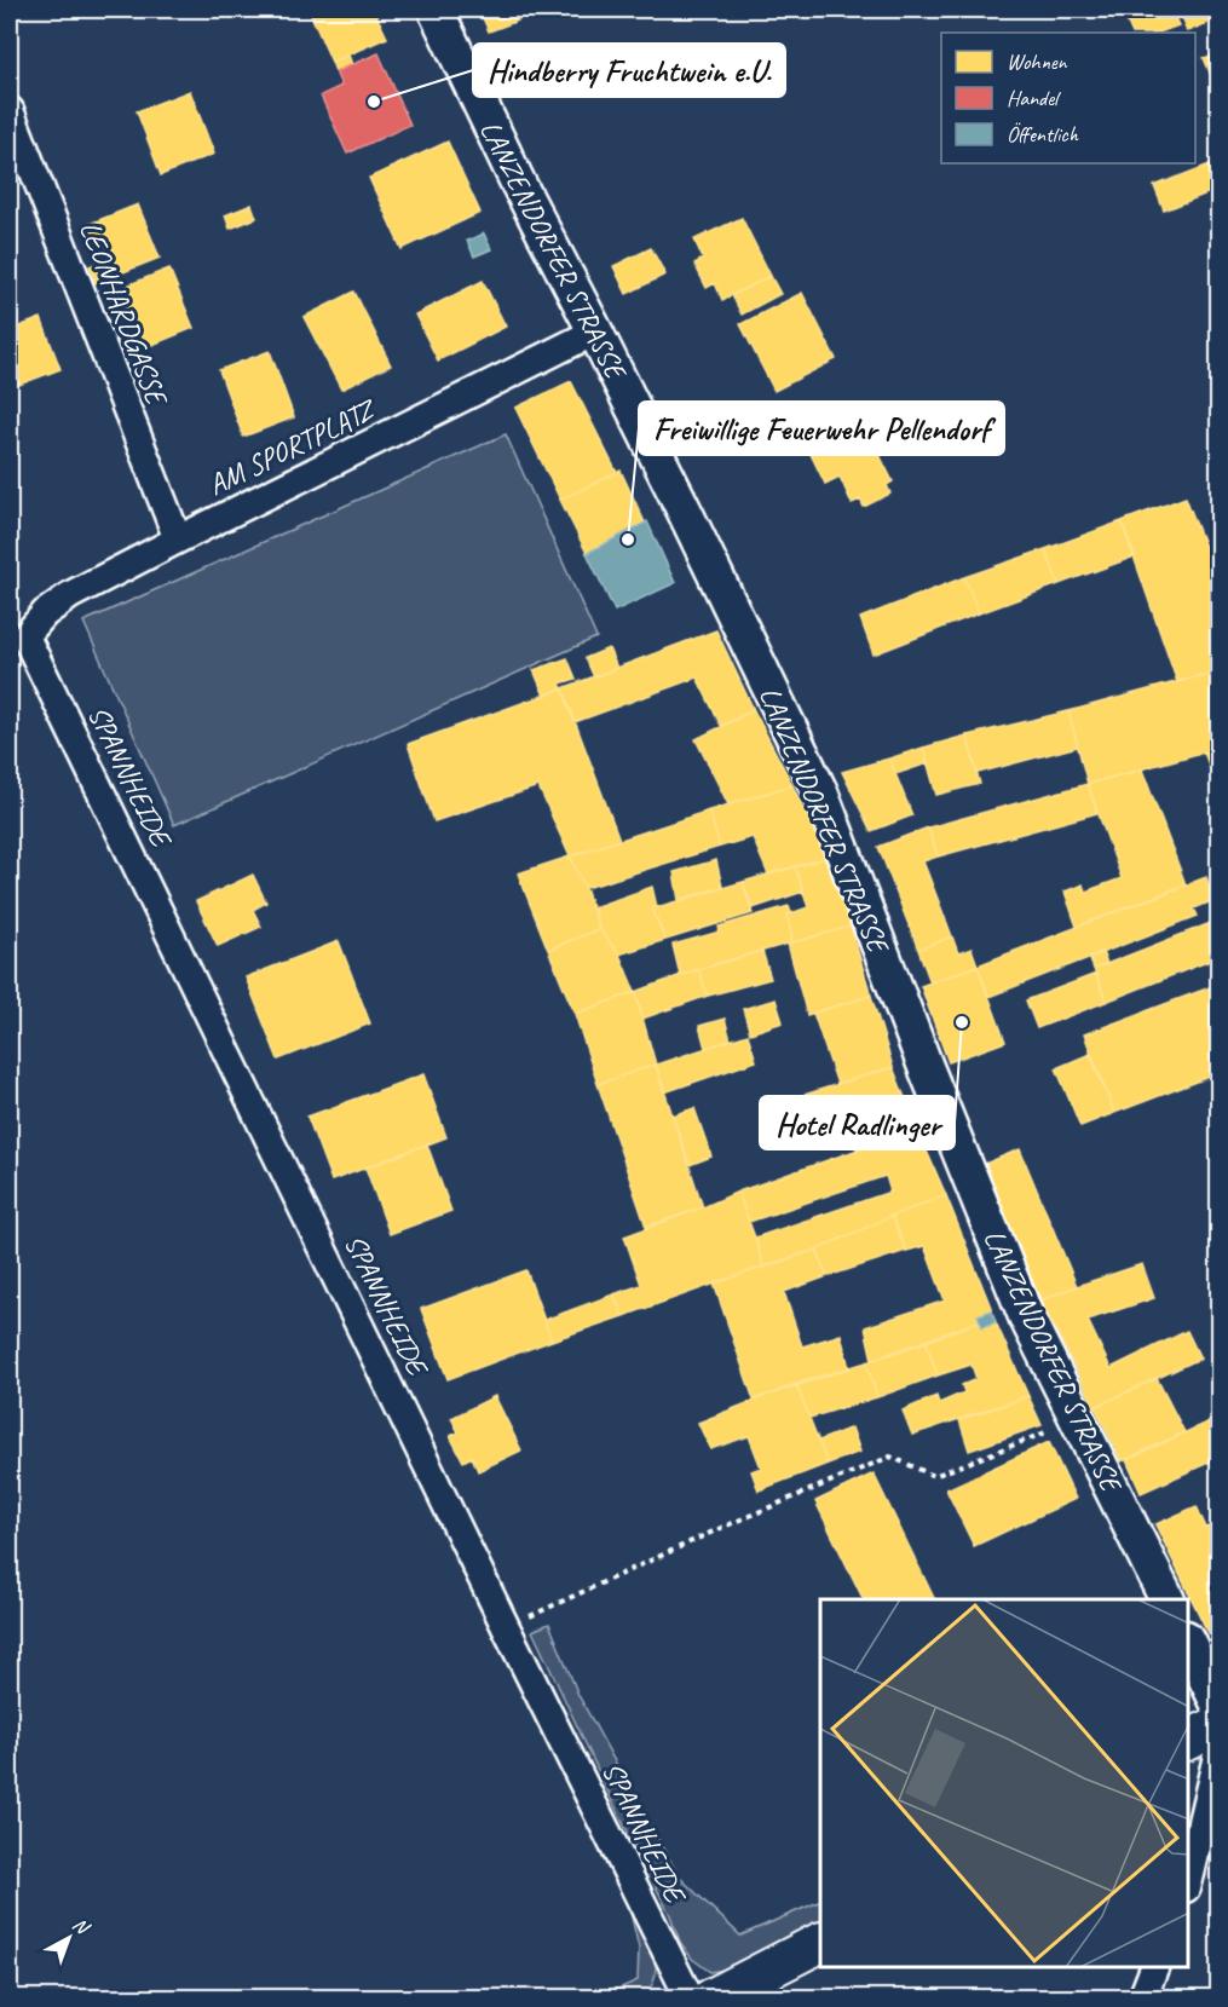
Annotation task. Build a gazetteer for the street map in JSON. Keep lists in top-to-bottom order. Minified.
{"streets":{"street":["LANZENDORFER STRASSE","LEONHARDGASSE","AM SPORTPLATZ","SPANNHEIDE"]},"crossings":[["LANZENDORFER STRASSE","AM SPORTPLATZ"],["LEONHARDGASSE","AM SPORTPLATZ"],["AM SPORTPLATZ","SPANNHEIDE"]],"places":["Hindberry Fruchtwein e.U.","Freiwillige Feuerwehr Pellendorf","Hotel Radlinger"],"legend":["Wohnen","Handel","Öffentlich"],"north":"top right"}
